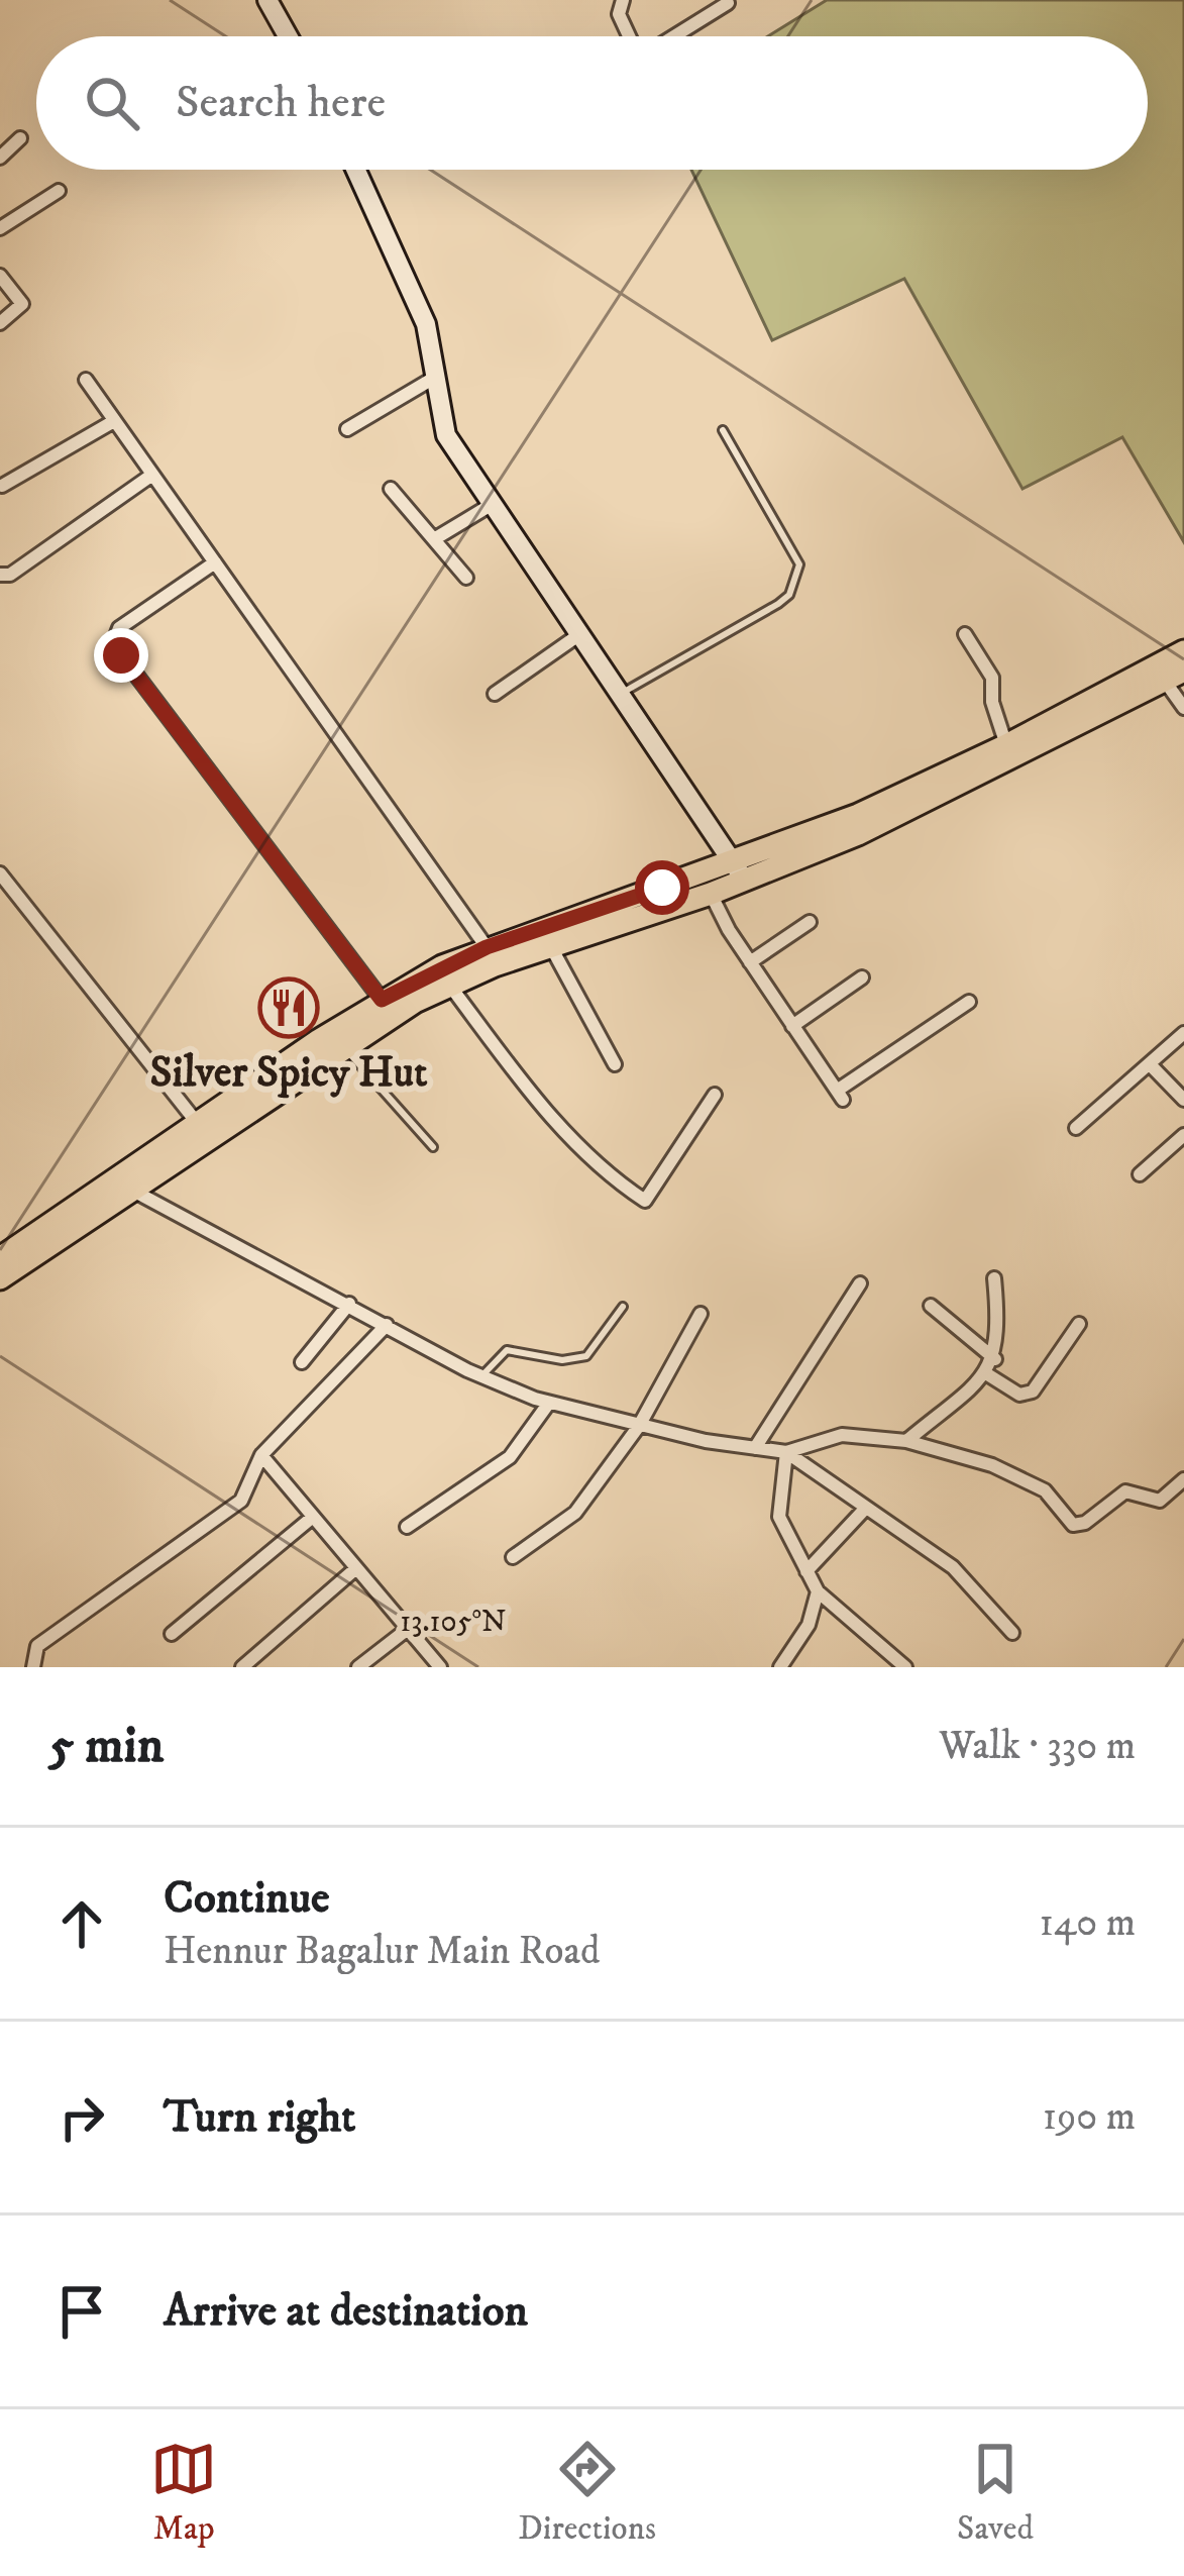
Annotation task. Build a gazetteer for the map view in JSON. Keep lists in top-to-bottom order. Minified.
{"places":{"restaurant":["Silver Spicy Hut"]},"page":{"search":"Search here","heading":["5 min","Walk · 330 m"],"list":[["Continue","Hennur Bagalur Main Road","140 m"],["Turn right","190 m"],"Arrive at destination"],"nav":["Map","Directions","Saved"]},"coordinates":["13.105°N"]}
